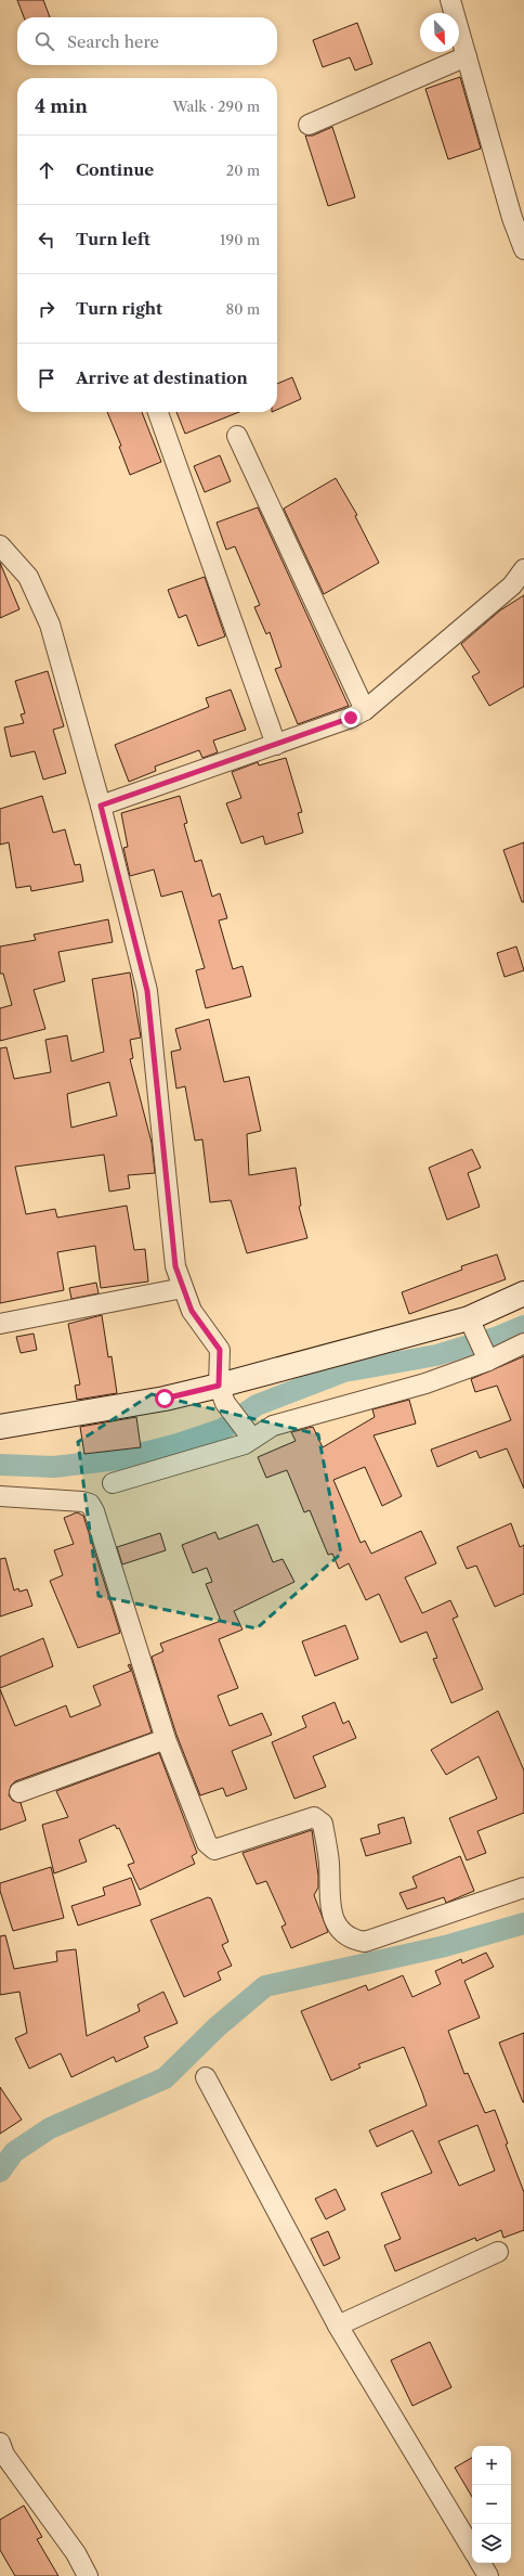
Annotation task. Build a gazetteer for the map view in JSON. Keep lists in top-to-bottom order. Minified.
{"north":"bottom right","page":{"search":"Search here","heading":["4 min","Walk · 290 m"],"list":[["Continue","20 m"],["Turn left","190 m"],["Turn right","80 m"],"Arrive at destination"],"map_buttons":["+","−"]}}
